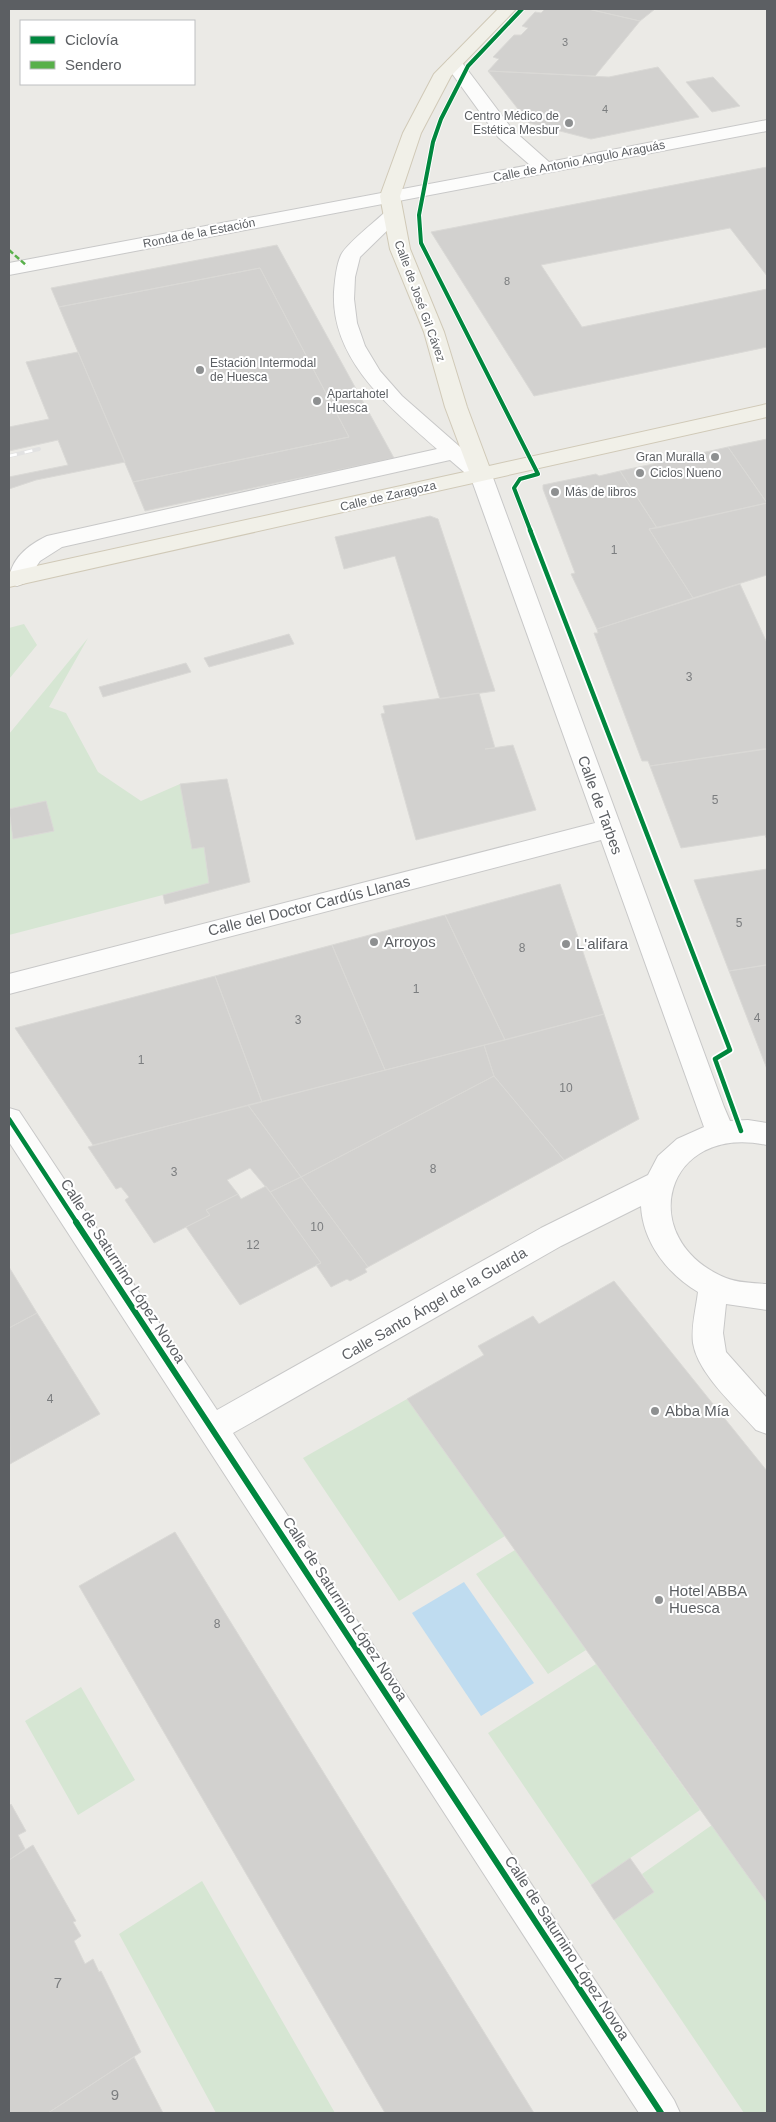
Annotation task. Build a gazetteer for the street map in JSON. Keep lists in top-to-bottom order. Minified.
{"streets":{"main road":["Calle de José Gil Cávez","Calle de Zaragoza"],"street":["Calle de Antonio Angulo Araguás","Ronda de la Estación","Calle de Tarbes","Calle del Doctor Cardús Llanas","Calle de Saturnino López Novoa","Calle Santo Ángel de la Guarda"]},"crossings":[["Calle de Antonio Angulo Araguás","Ronda de la Estación"],["Calle de Antonio Angulo Araguás","Calle de José Gil Cávez"],["Ronda de la Estación","Calle de José Gil Cávez"],["Calle de José Gil Cávez","Calle de Zaragoza"],["Calle de José Gil Cávez","Calle de Tarbes"],["Calle de Zaragoza","Calle de Tarbes"],["Calle de Tarbes","Calle del Doctor Cardús Llanas"],["Calle de Saturnino López Novoa","Calle Santo Ángel de la Guarda"]],"places":["Centro Médico de Estética Mesbur","Estación Intermodal de Huesca","Apartahotel Huesca","Gran Muralla","Ciclos Nueno","Más de libros","Arroyos","L'alifara","Abba Mía","Hotel ABBA Huesca"],"house_numbers":["3","4","8","1","3","5","5","8","1","4","3","1","10","8","3","10","12","4","8","7","9"],"legend":["Ciclovía","Sendero"]}
